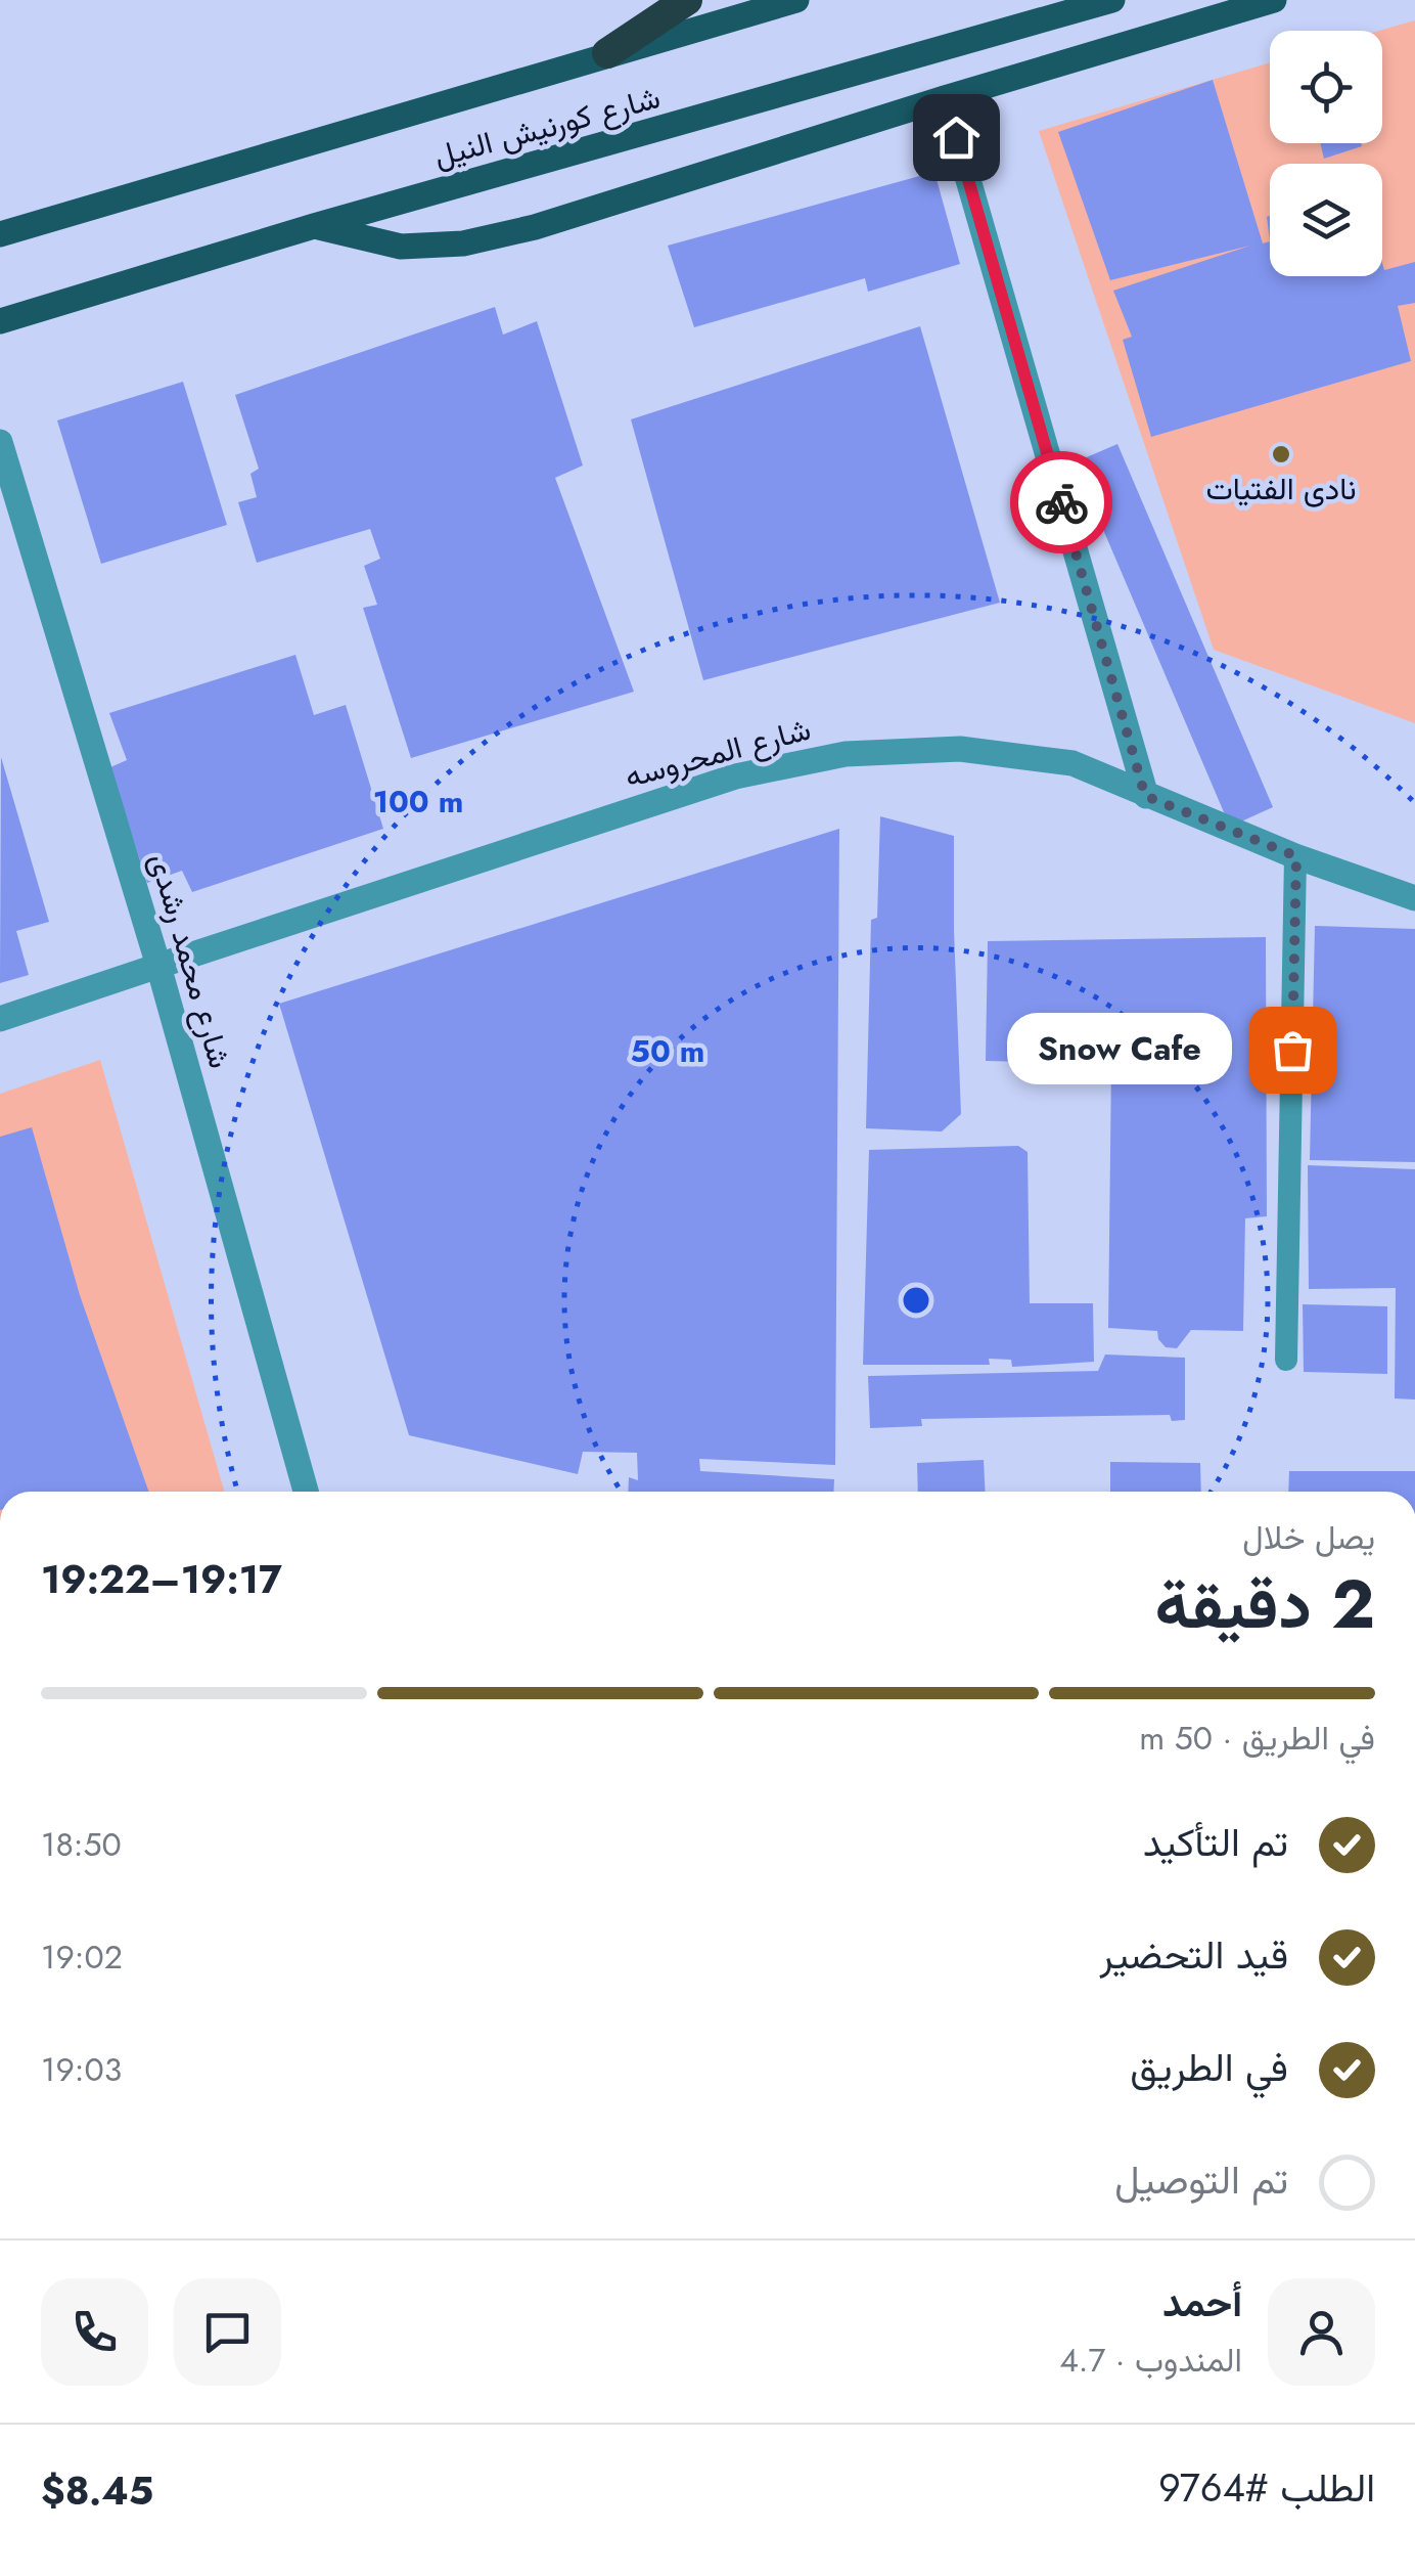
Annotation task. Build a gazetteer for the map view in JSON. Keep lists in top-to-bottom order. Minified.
{"streets":{"main road":["شارع كورنيش النيل"],"street":["شارع المحروسه","شارع محمد رشدى"]},"crossings":[["شارع المحروسه","شارع محمد رشدى"]],"places":["نادى الفتيات","Snow Cafe"],"page":{"bubble":"Snow Cafe","heading":["2 دقيقة","يصل خلال","19:17–19:22"],"panel":["أحمد","المندوب · 4.7","الطلب #9764","$8.45"],"bar":"في الطريق · 50 m","list":[["تم التأكيد","18:50"],["قيد التحضير","19:02"],["في الطريق","19:03"],"تم التوصيل"]},"rings":["100 m","50 m"]}
